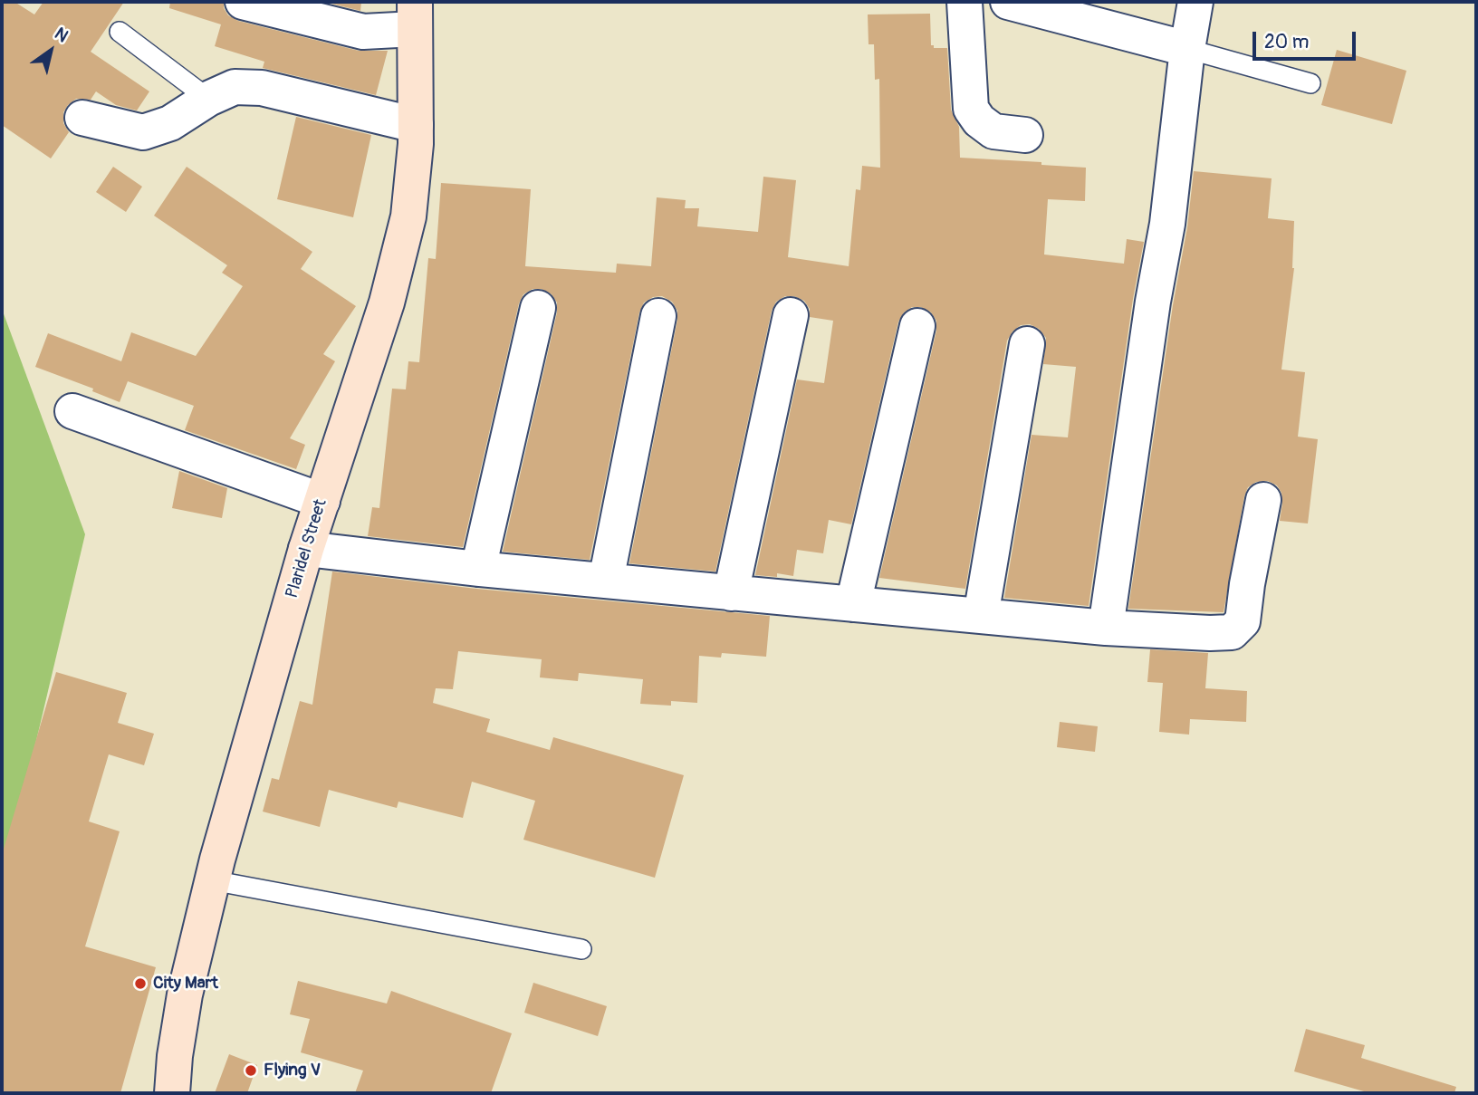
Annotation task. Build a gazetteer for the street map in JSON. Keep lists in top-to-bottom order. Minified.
{"streets":{"street":["Plaridel Street"]},"places":["City Mart","Flying V"],"scale_bar":"20 m","north":"top right"}
